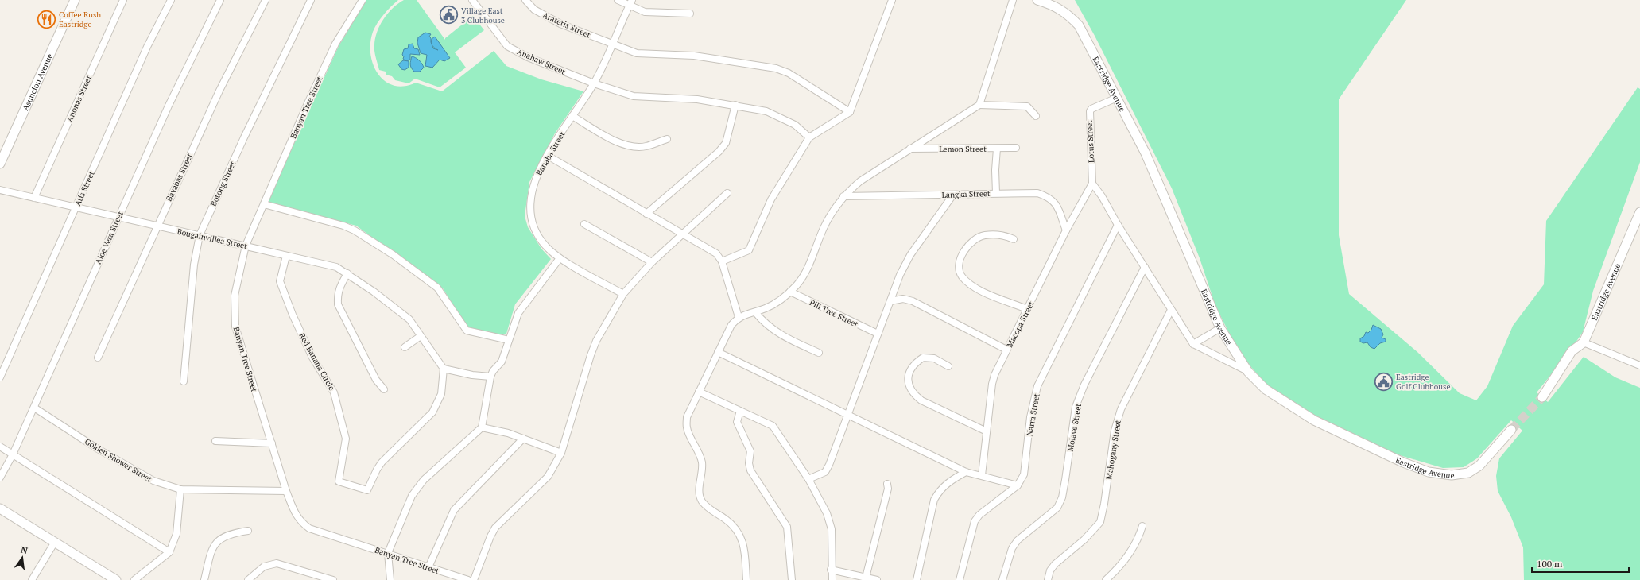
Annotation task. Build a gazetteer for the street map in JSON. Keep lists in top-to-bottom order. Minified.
{"streets":{"street":["Arateris Street","Anahaw Street","Asuncion Avenue","Eastridge Avenue","Anonas Street","Banyan Tree Street","Lotus Street","Lemon Street","Banaba Street","Bayabas Street","Botong Street","Atis Street","Langka Street","Aloe Vera Street","Bougainvillea Street","Pili Tree Street","Macopa Street","Red Banana Circle","Narra Street","Molave Street","Mahogany Street","Golden Shower Street"]},"crossings":[["Arateris Street","Banaba Street"],["Anahaw Street","Banaba Street"],["Eastridge Avenue","Lotus Street"],["Anonas Street","Bougainvillea Street"],["Banyan Tree Street","Bougainvillea Street"],["Banyan Tree Street","Golden Shower Street"],["Lotus Street","Macopa Street"],["Bayabas Street","Bougainvillea Street"],["Botong Street","Bougainvillea Street"],["Atis Street","Bougainvillea Street"],["Langka Street","Macopa Street"],["Aloe Vera Street","Bougainvillea Street"],["Aloe Vera Street","Golden Shower Street"],["Bougainvillea Street","Red Banana Circle"]],"places":{"public building":["Village East 3 Clubhouse","Eastridge Golf Clubhouse"],"restaurant":["Coffee Rush Eastridge"]},"scale_bar":"100 m","north":"top"}
